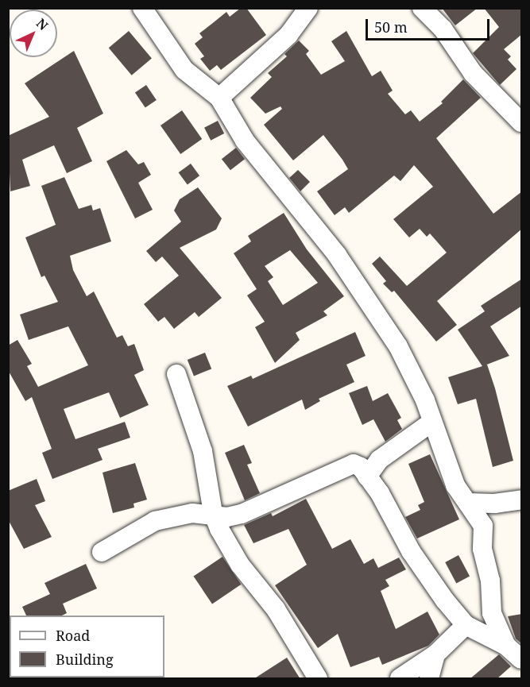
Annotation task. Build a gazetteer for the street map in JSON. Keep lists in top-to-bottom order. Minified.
{"legend":["Road","Building"],"scale_bar":"50 m","north":"top right"}
